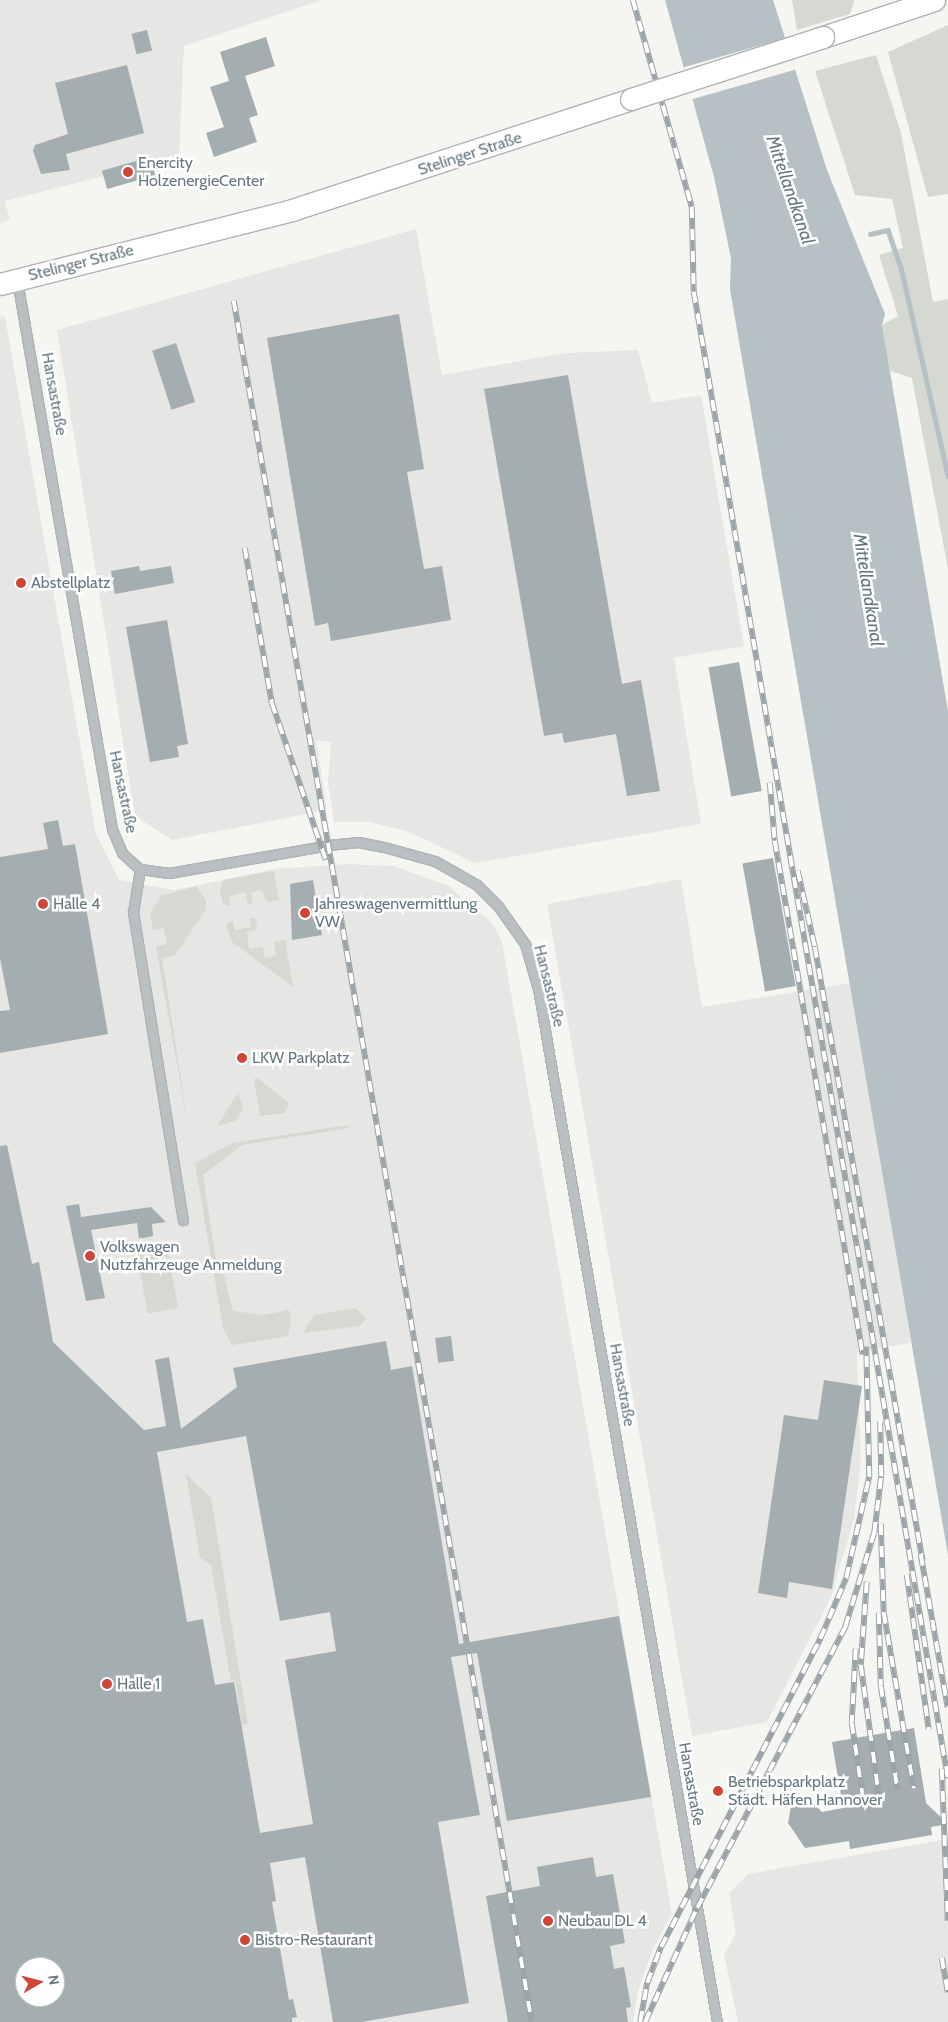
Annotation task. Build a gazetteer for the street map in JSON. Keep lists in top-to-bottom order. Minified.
{"streets":{"main road":["Stelinger Straße"],"street":["Hansastraße"]},"crossings":[["Stelinger Straße","Hansastraße"]],"water":["Mittellandkanal"],"places":["Enercity HolzenergieCenter","Abstellplatz","Halle 4","Jahreswagenvermittlung VW","LKW Parkplatz","Volkswagen Nutzfahrzeuge Anmeldung","Halle 1","Betriebsparkplatz Städt. Häfen Hannover","Neubau DL 4","Bistro-Restaurant"],"north":"right"}
